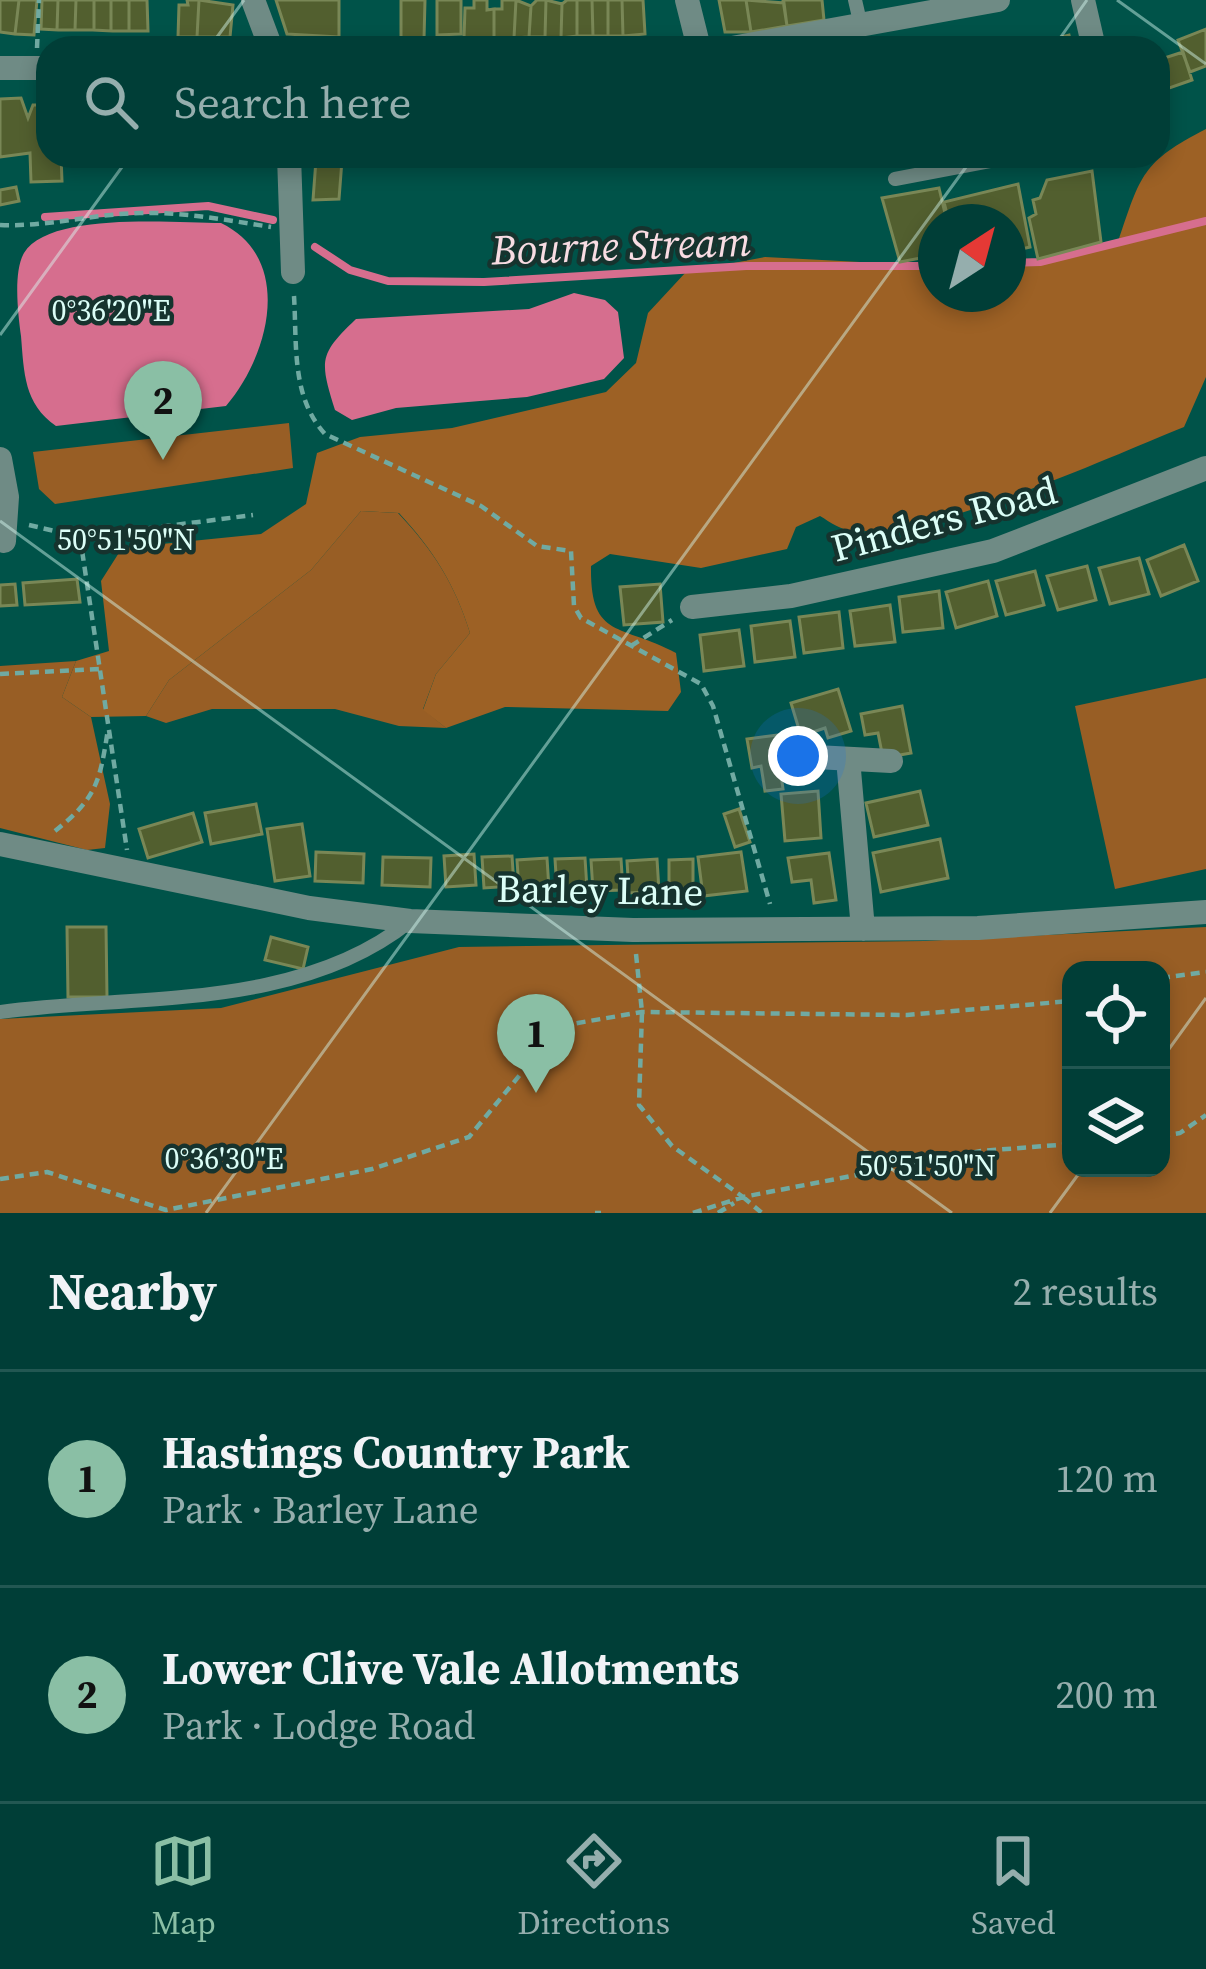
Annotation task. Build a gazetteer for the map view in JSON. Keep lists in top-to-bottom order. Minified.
{"streets":{"street":["Pinders Road","Barley Lane"]},"water":["Bourne Stream"],"north":"top right","page":{"search":"Search here","pins":["2","1"],"heading":["Nearby","2 results"],"list":[{"mark":"1","name":"Hastings Country Park","note":"Park · Barley Lane","value":"120 m"},{"mark":"2","name":"Lower Clive Vale Allotments","note":"Park · Lodge Road","value":"200 m"}],"nav":["Map","Directions","Saved"]},"coordinates":["0°36'20\"E","50°51'50\"N","0°36'30\"E"]}
